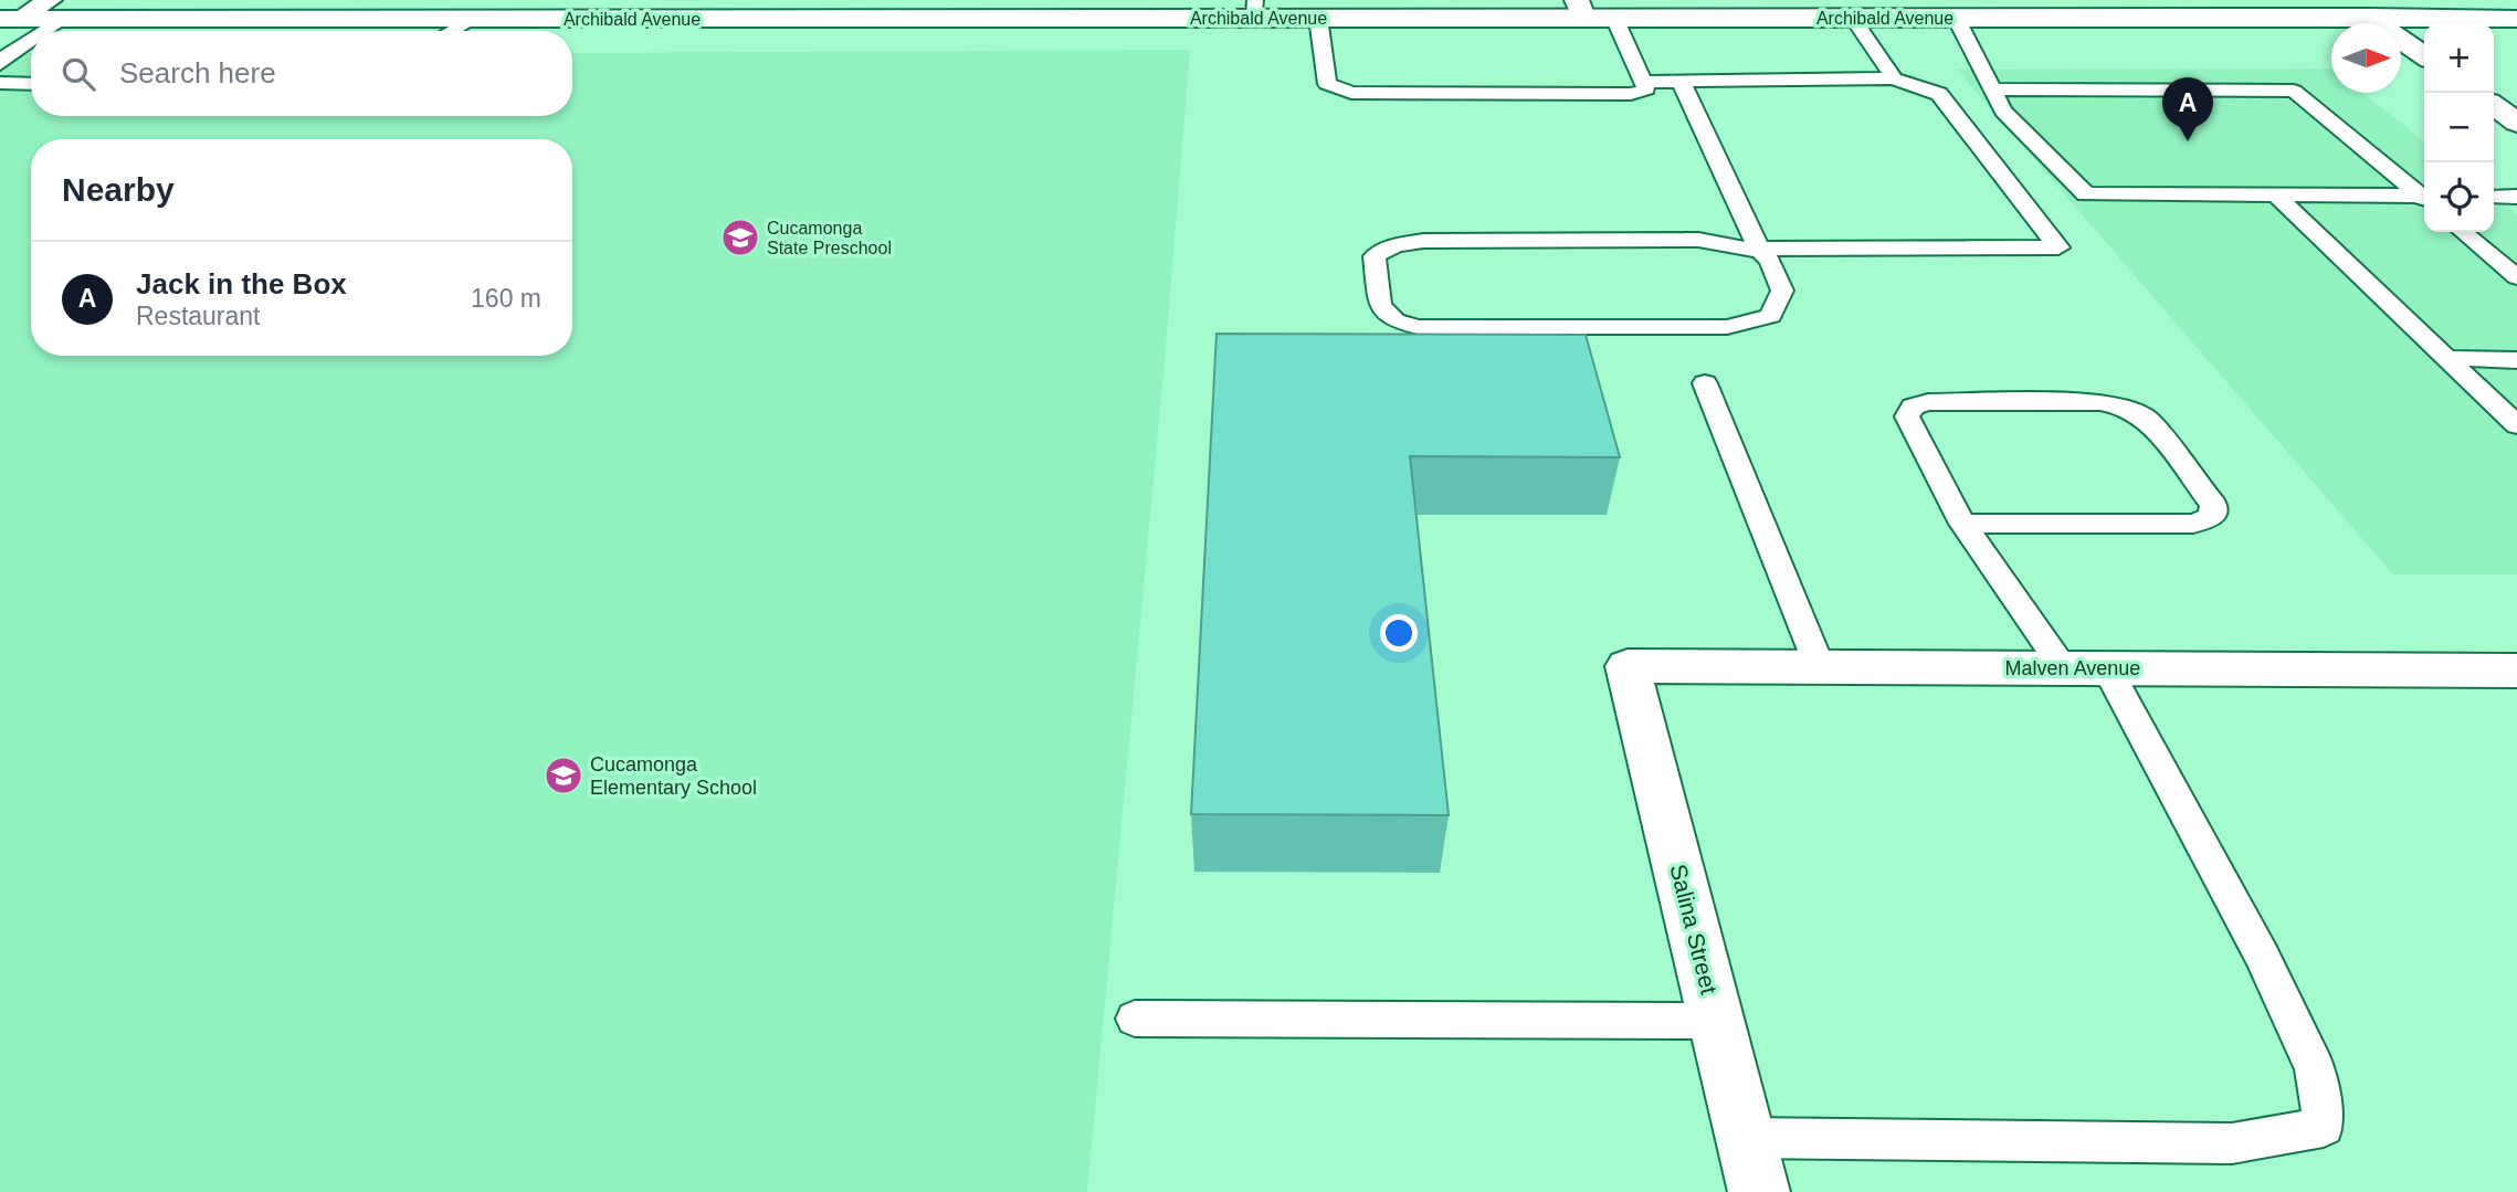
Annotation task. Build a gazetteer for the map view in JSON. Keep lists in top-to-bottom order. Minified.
{"streets":{"main road":["Archibald Avenue","Malven Avenue","Salina Street"]},"crossings":[["Malven Avenue","Salina Street"]],"places":{"school or university":["Cucamonga State Preschool","Cucamonga Elementary School"]},"north":"right","page":{"map_buttons":["+","−"],"search":"Search here","pins":"A","heading":"Nearby","list":[{"mark":"A","name":"Jack in the Box","note":"Restaurant","value":"160 m"}]}}
